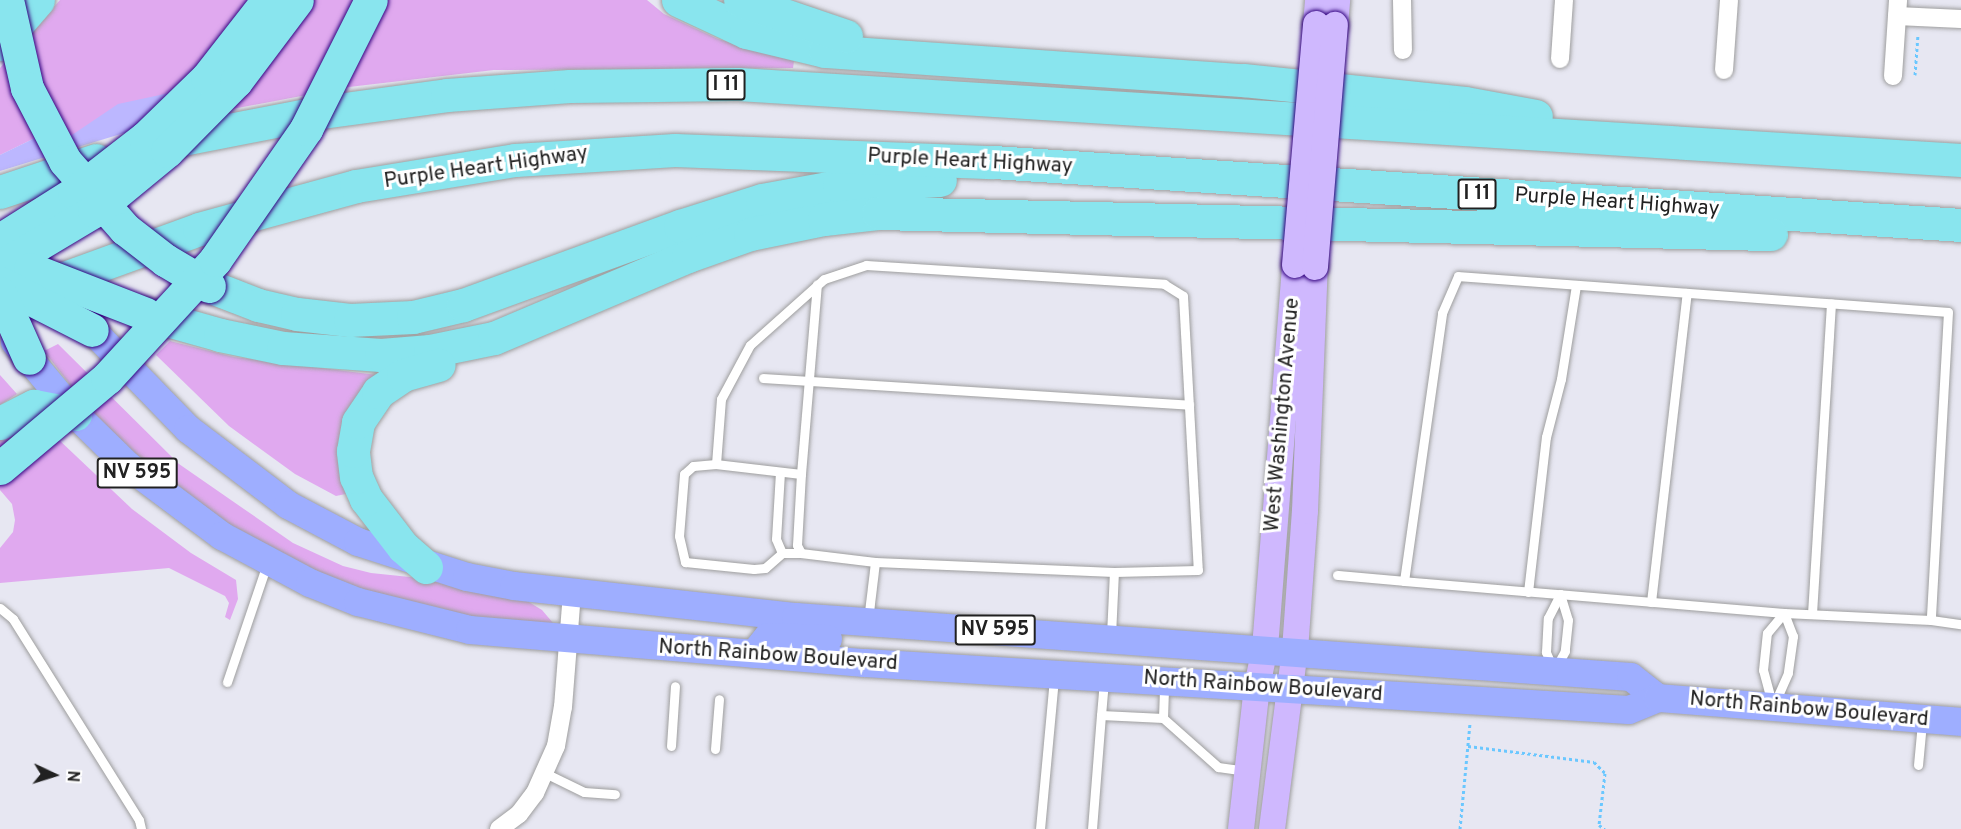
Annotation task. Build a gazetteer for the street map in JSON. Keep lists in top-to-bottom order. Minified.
{"streets":{"highway":["I 11","Purple Heart Highway"],"main road":["West Washington Avenue","NV 595","North Rainbow Boulevard"]},"crossings":[["West Washington Avenue","North Rainbow Boulevard"]],"north":"right"}
